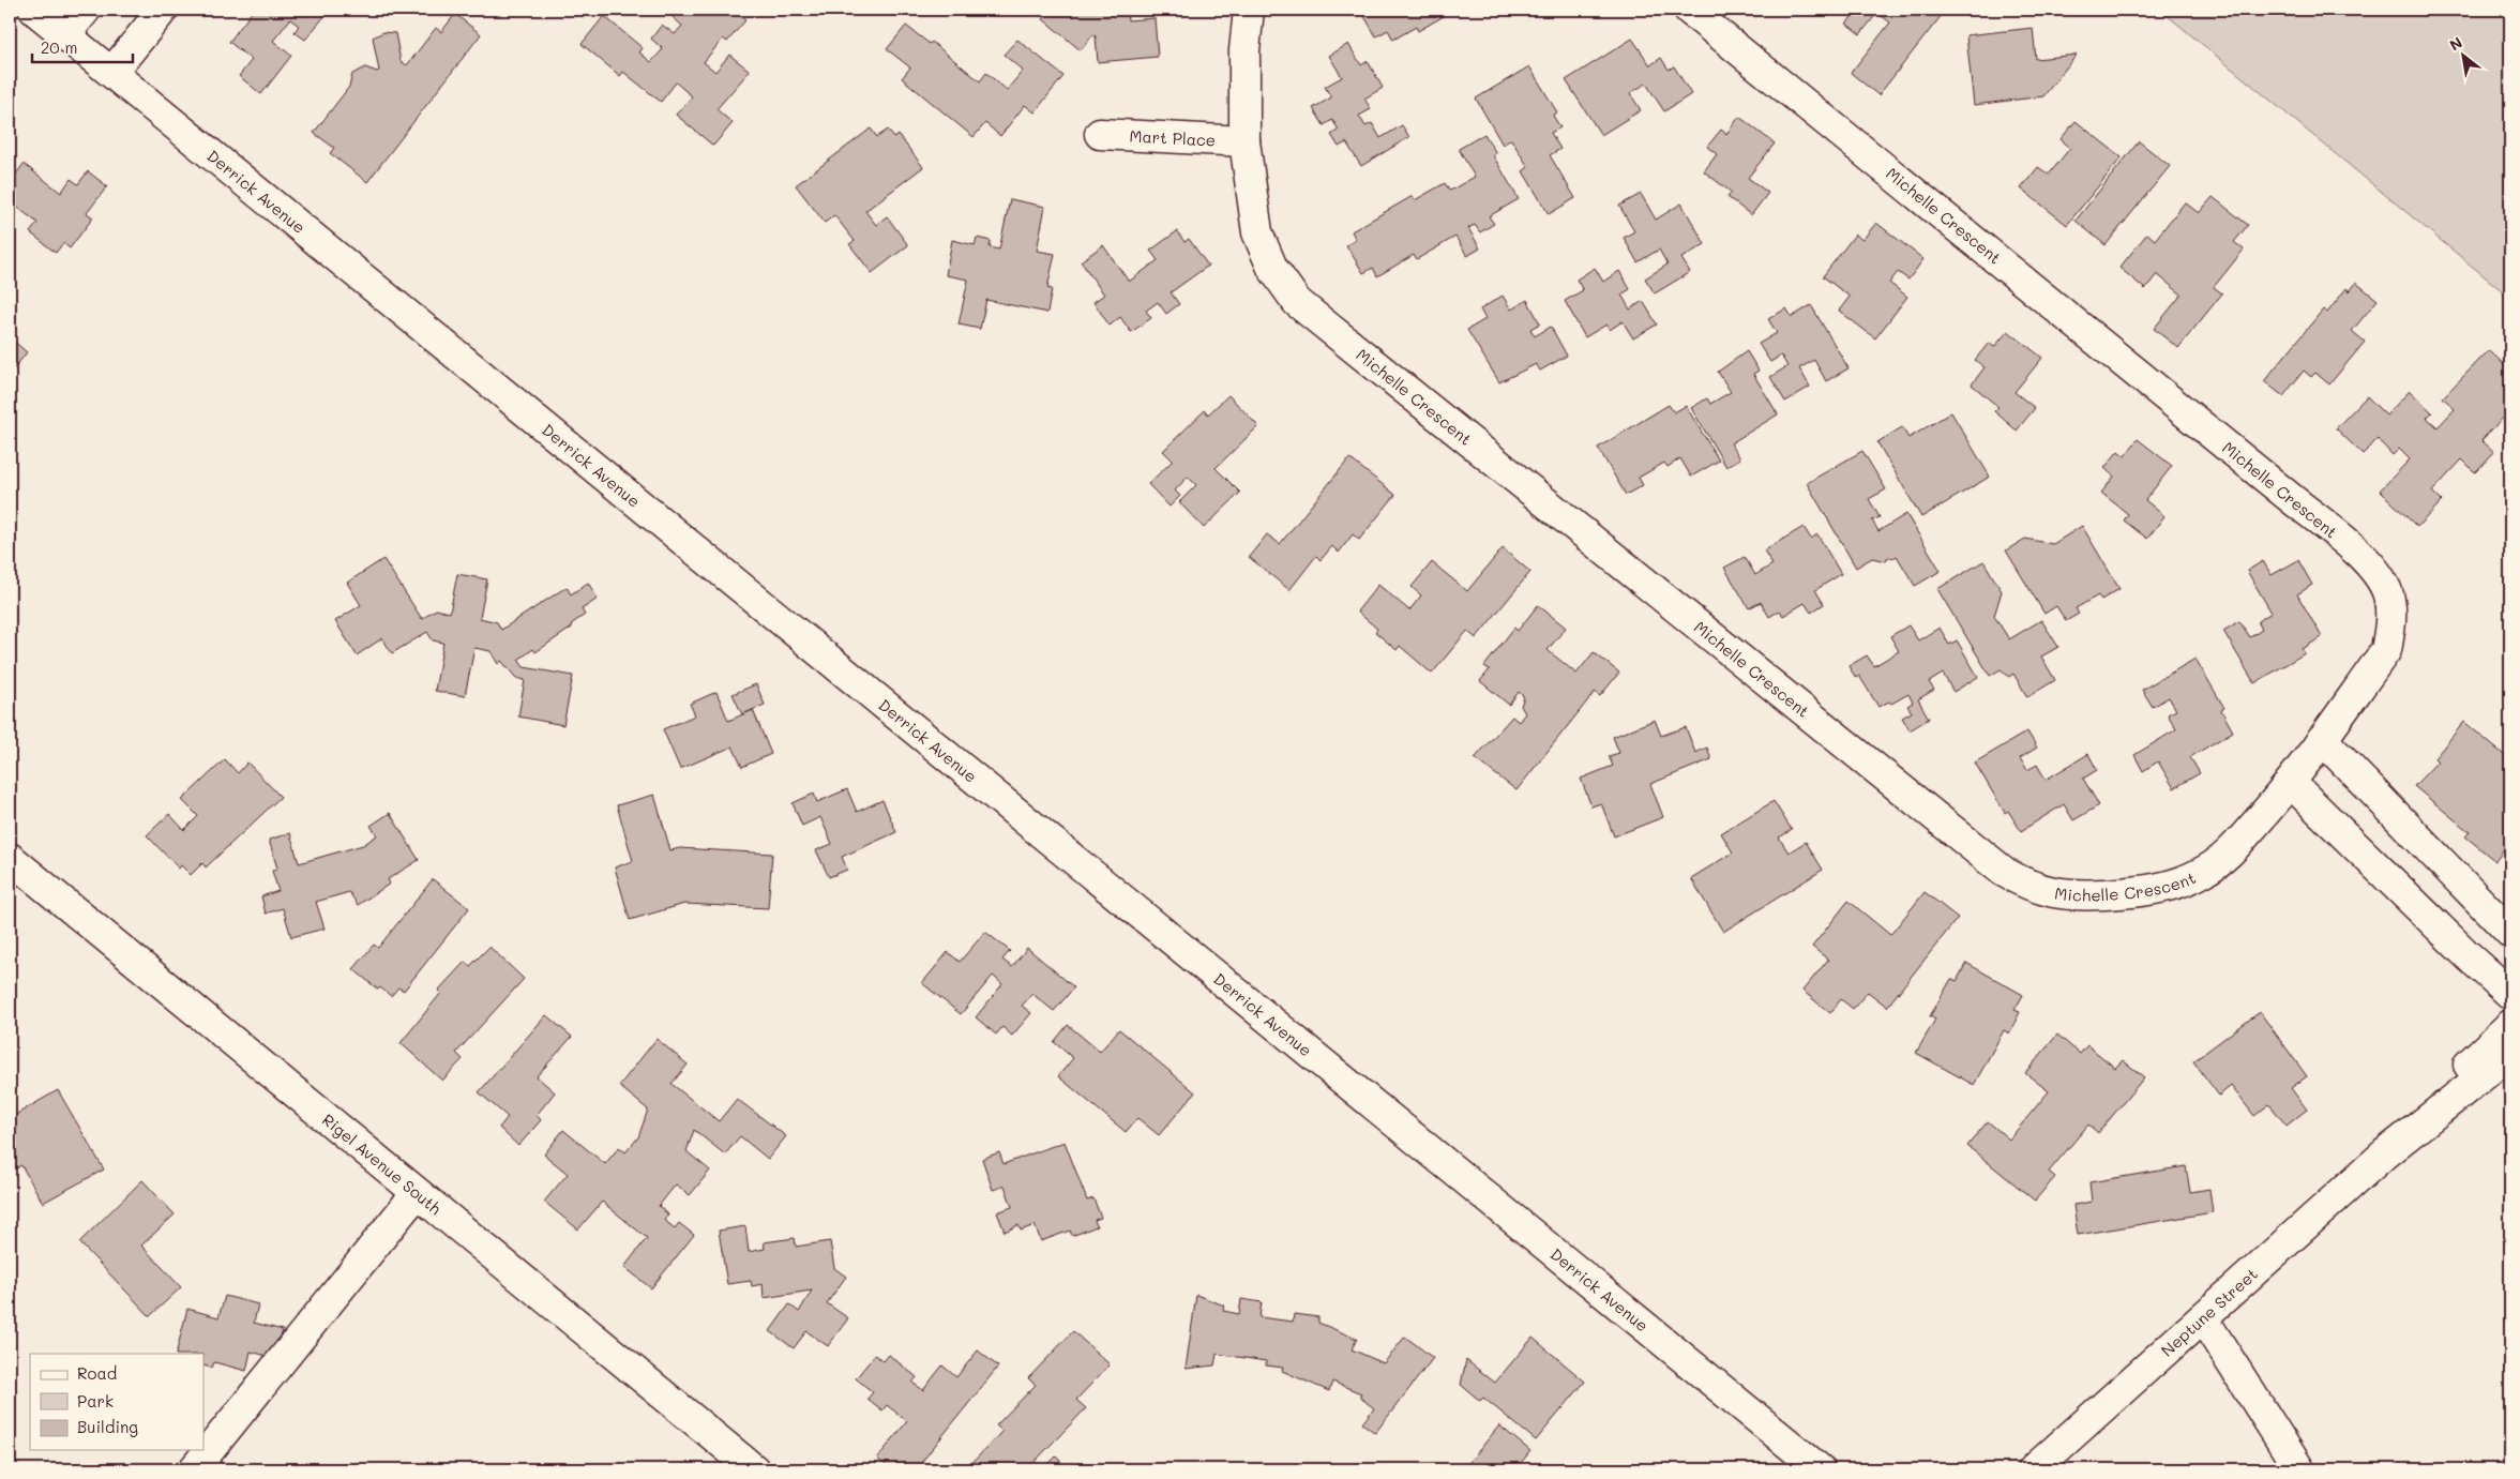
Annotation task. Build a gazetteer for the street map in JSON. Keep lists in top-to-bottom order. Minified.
{"streets":{"street":["Mart Place","Derrick Avenue","Michelle Crescent","Rigel Avenue South","Neptune Street"]},"crossings":[["Mart Place","Michelle Crescent"]],"legend":["Road","Park","Building"],"scale_bar":"20 m","north":"top left"}
